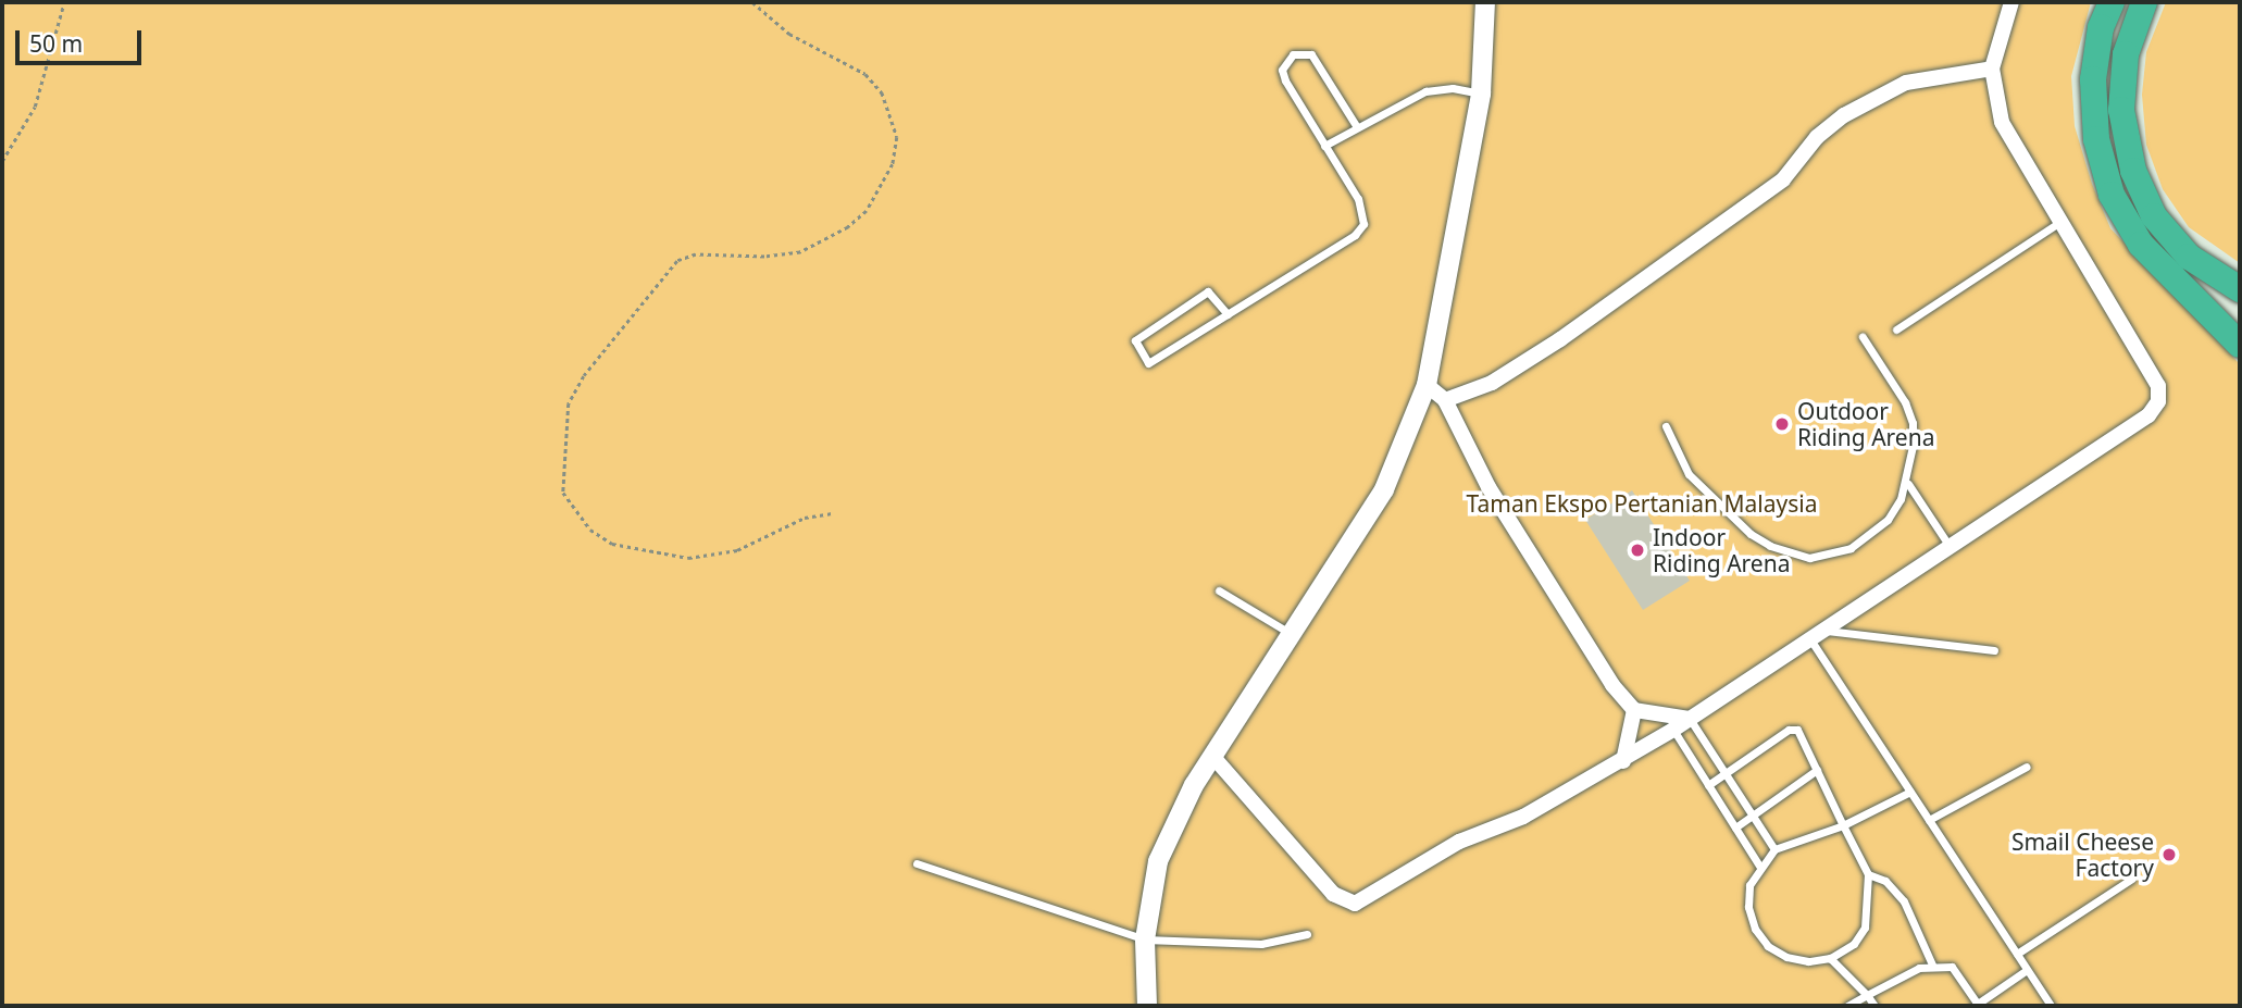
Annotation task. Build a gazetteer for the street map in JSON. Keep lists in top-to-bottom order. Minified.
{"parks":["Taman Ekspo Pertanian Malaysia"],"places":["Outdoor Riding Arena","Indoor Riding Arena","Smail Cheese Factory"],"scale_bar":"50 m"}
